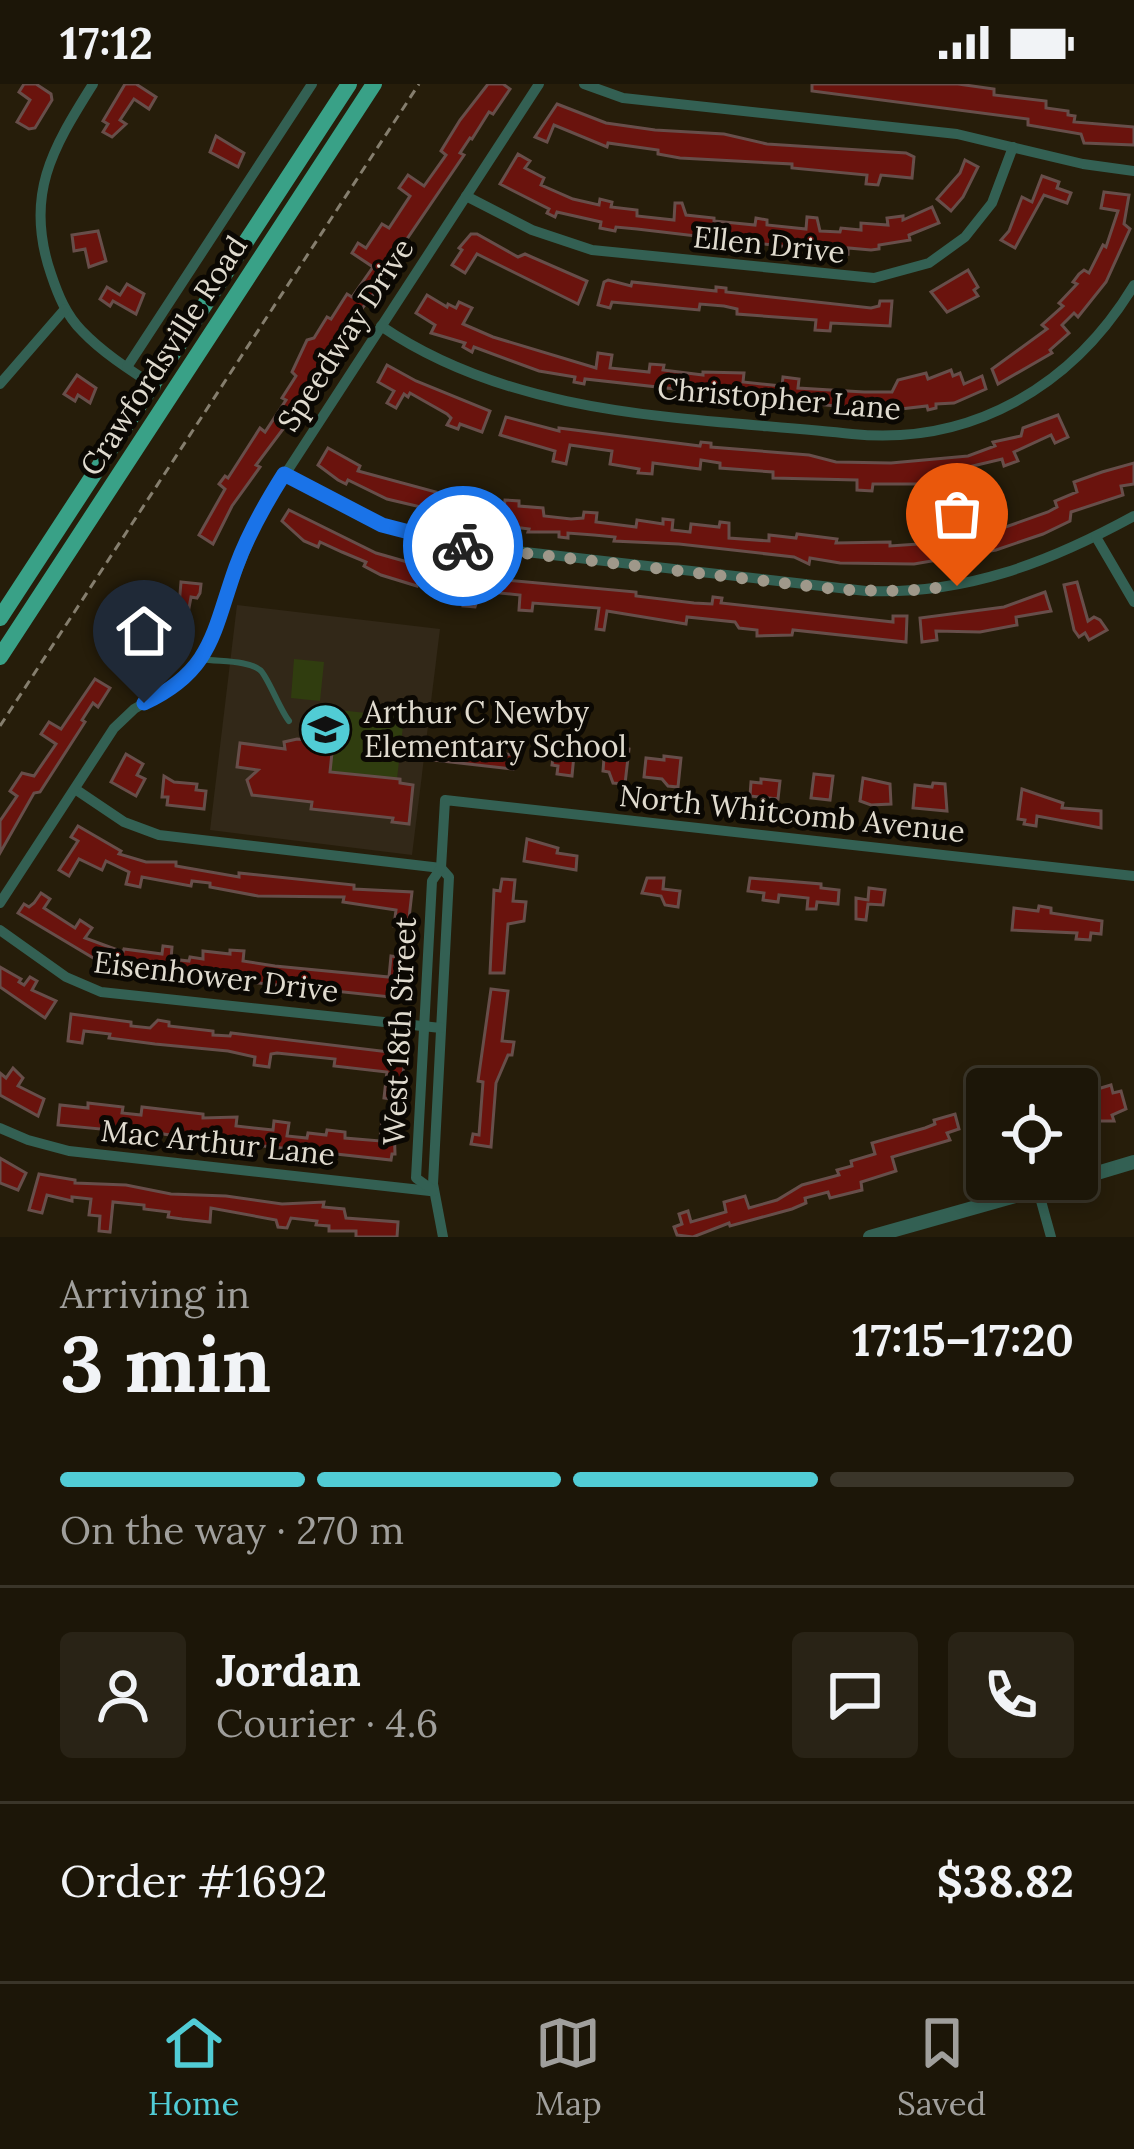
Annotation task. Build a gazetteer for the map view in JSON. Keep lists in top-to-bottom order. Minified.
{"streets":{"main road":["Crawfordsville Road"],"street":["Ellen Drive","Speedway Drive","Christopher Lane","North Whitcomb Avenue","Eisenhower Drive","West 18th Street","Mac Arthur Lane"]},"crossings":[["Ellen Drive","Speedway Drive"],["Speedway Drive","Christopher Lane"],["North Whitcomb Avenue","West 18th Street"],["Eisenhower Drive","West 18th Street"],["West 18th Street","Mac Arthur Lane"]],"places":{"school or university":["Arthur C Newby Elementary School"]},"page":{"status":"17:12","heading":["3 min","Arriving in","17:15–17:20"],"panel":["Jordan","Courier · 4.6","Order #1692","$38.82"],"bar":"On the way · 270 m","tabs":["Home","Map","Saved"]}}
